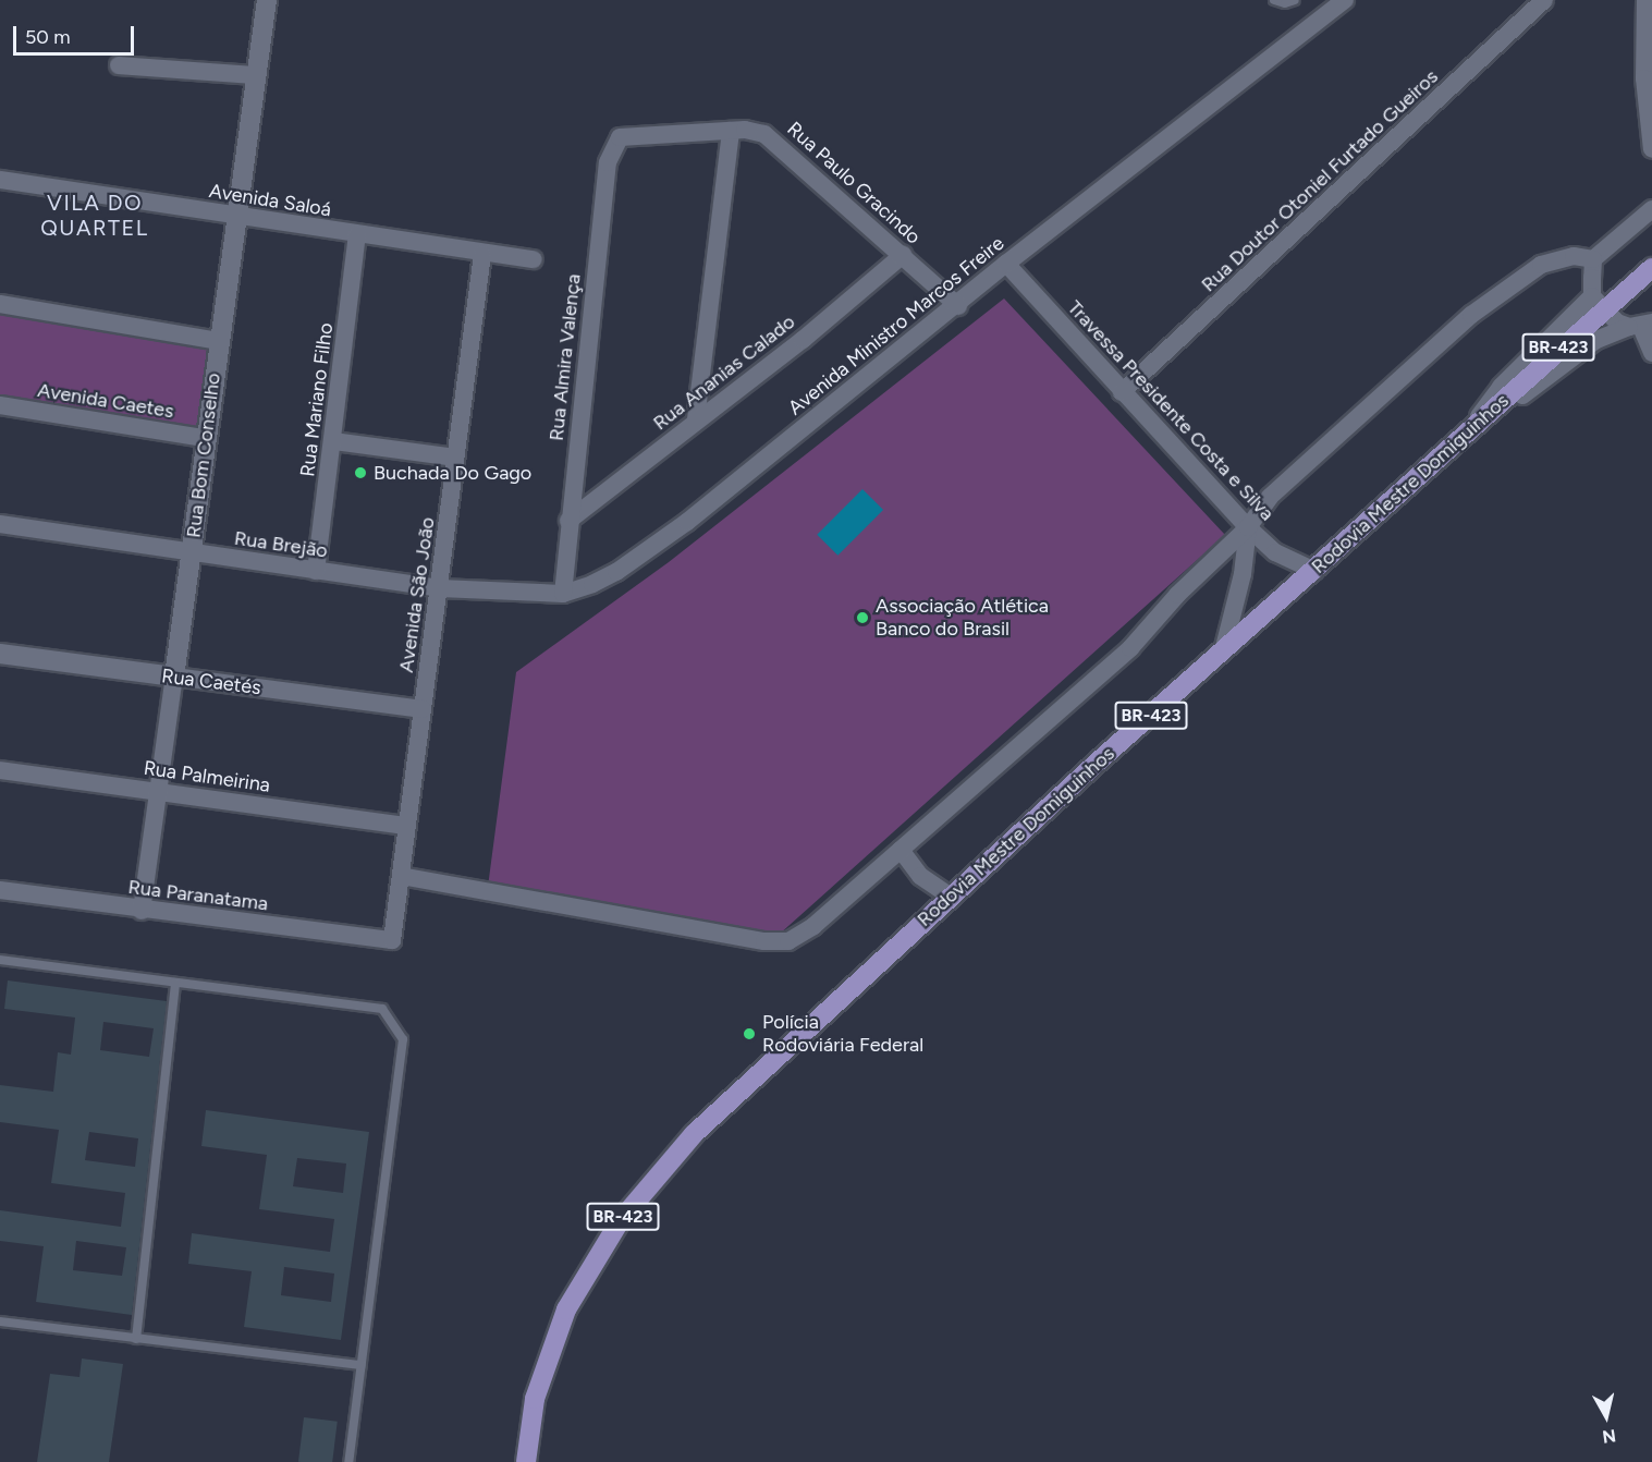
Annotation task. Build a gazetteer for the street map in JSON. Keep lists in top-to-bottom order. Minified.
{"streets":{"main road":["BR-423","Rodovia Mestre Domiguinhos"],"street":["Rua Doutor Otoniel Furtado Gueiros","Rua Paulo Gracindo","Avenida Saloá","Avenida Ministro Marcos Freire","Rua Almira Valença","Rua Ananias Calado","Rua Mariano Filho","Avenida Caetes","Travessa Presidente Costa e Silva","Rua Bom Conselho","Rua Brejão","Avenida São João","Rua Caetés","Rua Palmeirina","Rua Paranatama"]},"crossings":[["Rua Doutor Otoniel Furtado Gueiros","Travessa Presidente Costa e Silva"],["Rua Paulo Gracindo","Avenida Ministro Marcos Freire"],["Rua Paulo Gracindo","Rua Almira Valença"],["Rua Paulo Gracindo","Rua Ananias Calado"],["Avenida Saloá","Rua Mariano Filho"],["Avenida Saloá","Rua Bom Conselho"],["Avenida Saloá","Avenida São João"],["Avenida Ministro Marcos Freire","Rua Almira Valença"],["Avenida Ministro Marcos Freire","Travessa Presidente Costa e Silva"],["Avenida Ministro Marcos Freire","Rua Brejão"],["Avenida Ministro Marcos Freire","Avenida São João"],["Rua Almira Valença","Rua Ananias Calado"],["Rua Mariano Filho","Rua Brejão"],["Avenida Caetes","Rua Bom Conselho"],["Travessa Presidente Costa e Silva","Rodovia Mestre Domiguinhos"],["Rua Bom Conselho","Rua Brejão"],["Rua Bom Conselho","Rua Caetés"],["Rua Bom Conselho","Rua Palmeirina"],["Rua Bom Conselho","Rua Paranatama"],["Rua Brejão","Avenida São João"],["Avenida São João","Rua Caetés"],["Avenida São João","Rua Palmeirina"],["Avenida São João","Rua Paranatama"]],"districts":["VILA DO QUARTEL"],"places":["Buchada Do Gago","Associação Atlética Banco do Brasil","Polícia Rodoviária Federal"],"scale_bar":"50 m","north":"bottom"}
